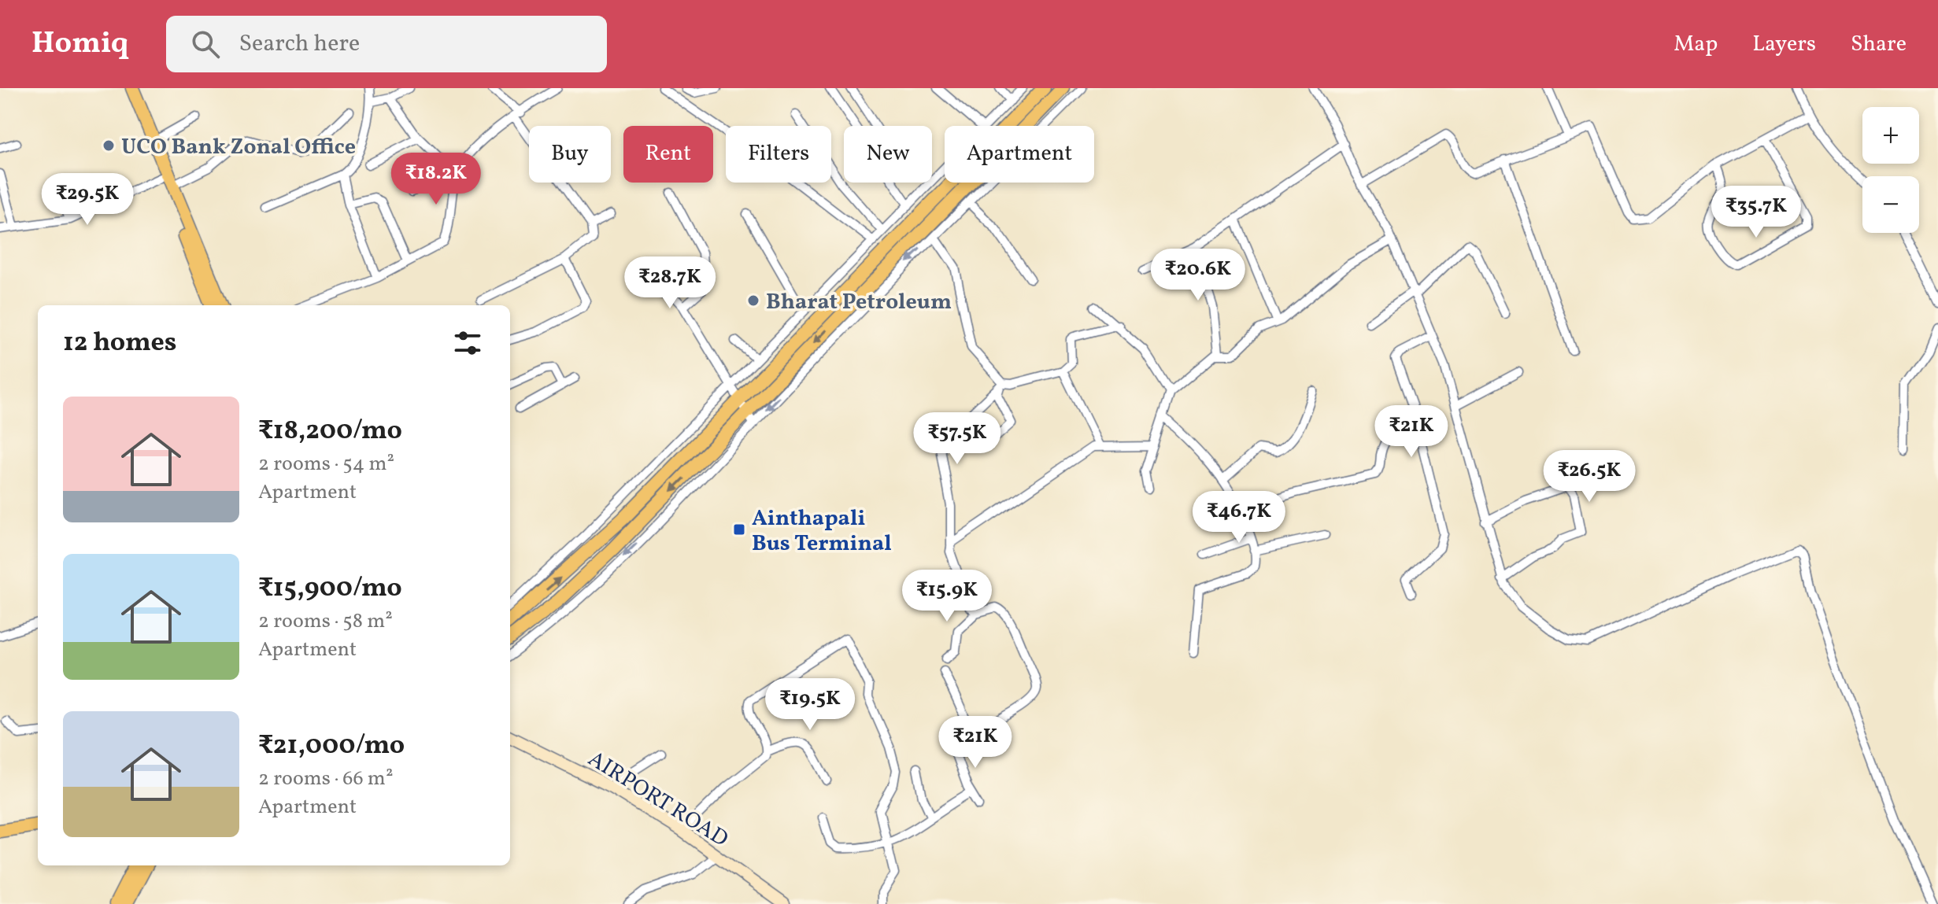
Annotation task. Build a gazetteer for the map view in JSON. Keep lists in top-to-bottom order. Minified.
{"streets":{"main road":["AIRPORT ROAD"]},"places":{"other":["UCO Bank Zonal Office","Bharat Petroleum"],"transit":["Ainthapali Bus Terminal"]},"page":{"header":"Homiq","search":"Search here","nav":["Map","Layers","Share"],"map_buttons":["+","−"],"chip":["Buy","Rent","Filters","New","Apartment"],"price":["₹18.2K","₹29.5K","₹35.7K","₹20.6K","₹28.7K","₹21K","₹57.5K","₹26.5K","₹46.7K","₹15.9K","₹19.5K","₹21K"],"heading":"12 homes","list":[{"name":"₹18,200/mo","note":"2 rooms · 54 m² · Apartment"},{"name":"₹15,900/mo","note":"2 rooms · 58 m² · Apartment"},{"name":"₹21,000/mo","note":"2 rooms · 66 m² · Apartment"}]}}
